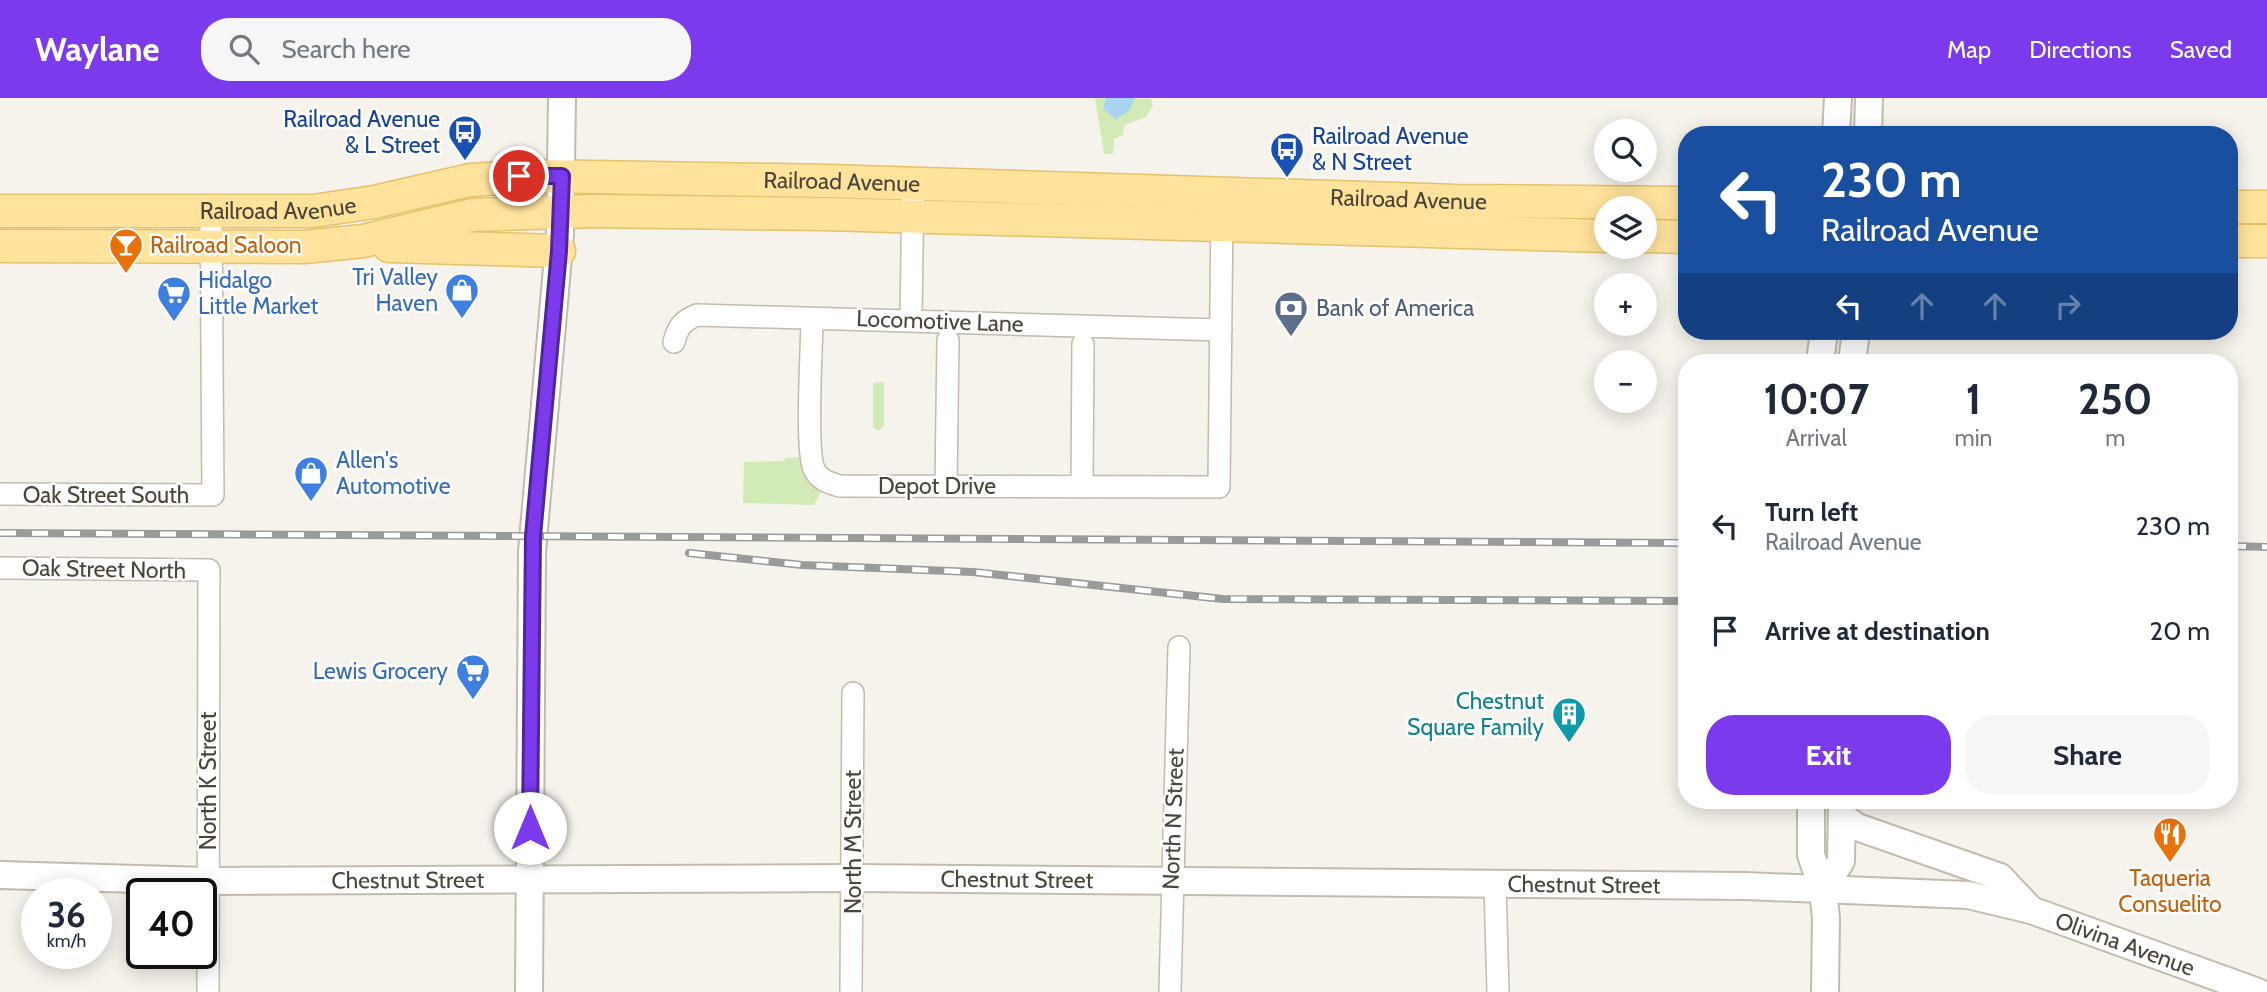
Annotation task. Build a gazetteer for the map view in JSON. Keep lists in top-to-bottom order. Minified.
{"streets":{"main road":["Railroad Avenue"],"street":["Locomotive Lane","Depot Drive","Oak Street South","Oak Street North","North K Street","North N Street","North M Street","Chestnut Street","Olivina Avenue"]},"crossings":[["Railroad Avenue","Oak Street South"],["Locomotive Lane","Depot Drive"],["Oak Street North","North K Street"],["North N Street","Chestnut Street"],["North M Street","Chestnut Street"],["Chestnut Street","Olivina Avenue"]],"places":{"bus stop":["Railroad Avenue & L Street","Railroad Avenue & N Street"],"bar":["Railroad Saloon"],"shop":["Tri Valley Haven","Allen's Automotive"],"supermarket":["Hidalgo Little Market","Lewis Grocery"],"bank":["Bank of America"],"building":["Chestnut Square Family"],"restaurant":["Taqueria Consuelito"]},"page":{"header":"Waylane","search":"Search here","nav":["Map","Directions","Saved"],"map_buttons":["+","−"],"turn":["230 m","Railroad Avenue"],"eta":["10:07","Arrival","1","min","250","m"],"list":[{"name":"Turn left","note":"Railroad Avenue","value":"230 m"},{"name":"Arrive at destination","value":"20 m"}],"buttons":["Exit","Share"],"speed":"36 km/h","limit":"40"}}
